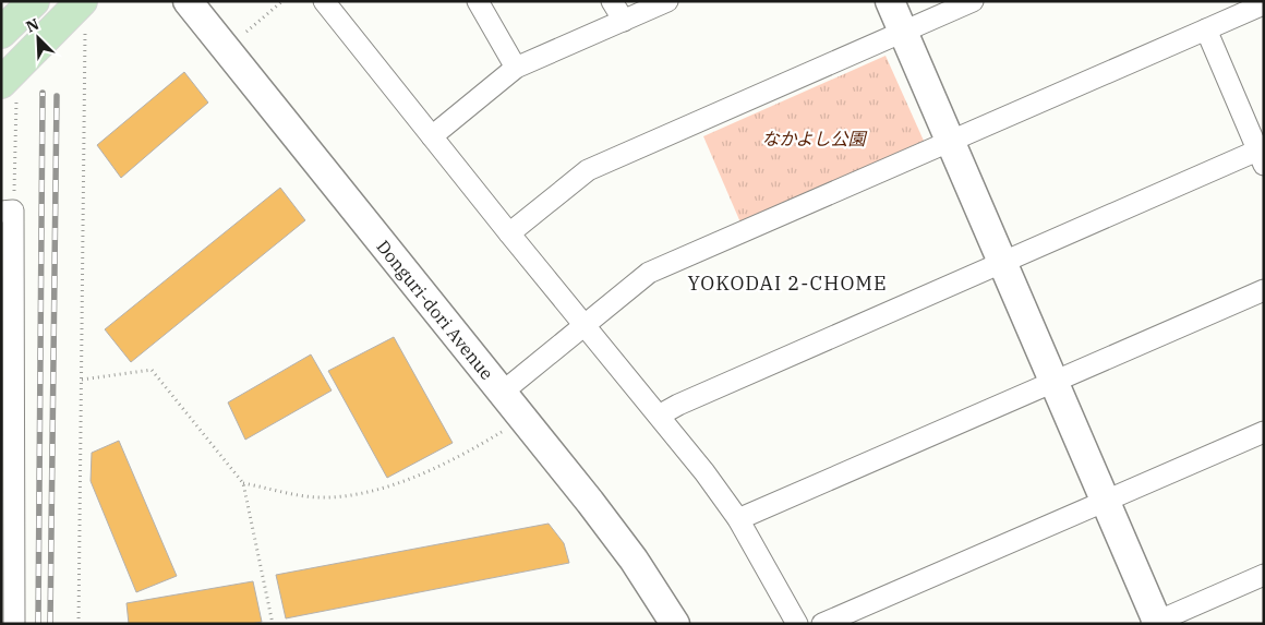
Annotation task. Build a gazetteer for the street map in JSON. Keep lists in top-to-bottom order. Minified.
{"streets":{"street":["Donguri-dori Avenue"]},"districts":["YOKODAI 2-CHOME"],"parks":["なかよし公園"],"north":"top left"}
